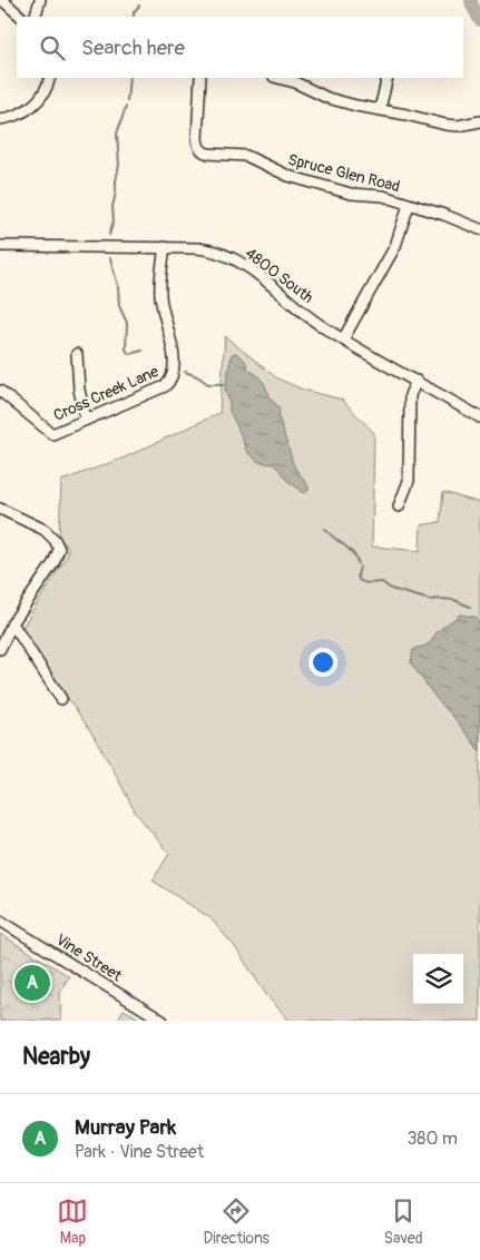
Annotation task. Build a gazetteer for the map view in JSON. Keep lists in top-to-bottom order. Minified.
{"streets":{"street":["Spruce Glen Road","4800 South","Cross Creek Lane","Vine Street"]},"crossings":[["4800 South","Cross Creek Lane"]],"page":{"search":"Search here","pins":"A","heading":"Nearby","list":[{"mark":"A","name":"Murray Park","note":"Park · Vine Street","value":"380 m"}],"nav":["Map","Directions","Saved"]}}
